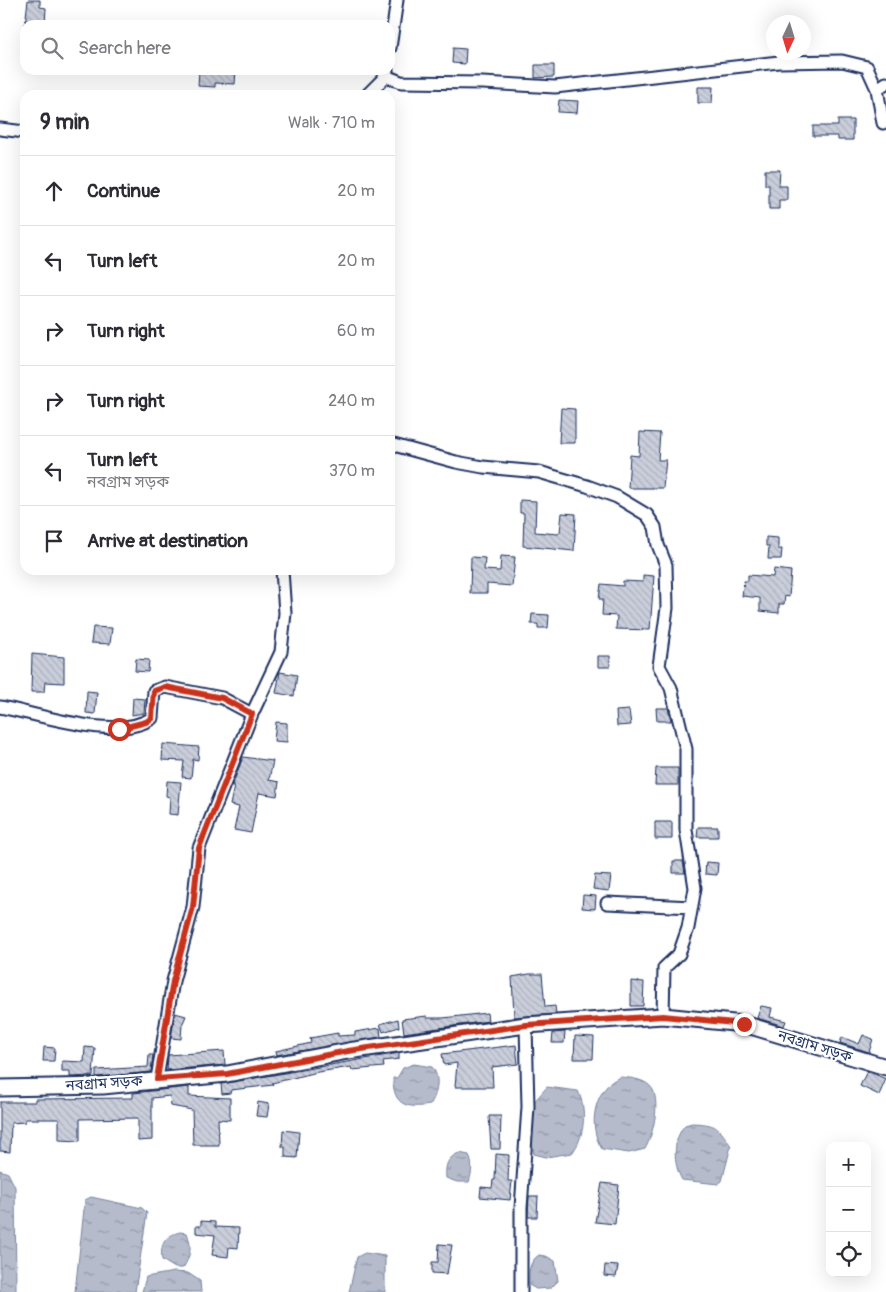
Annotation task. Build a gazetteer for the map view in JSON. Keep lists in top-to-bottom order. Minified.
{"streets":{"main road":["নবগ্রাম সড়ক"]},"north":"bottom","page":{"search":"Search here","heading":["9 min","Walk · 710 m"],"list":[["Continue","20 m"],["Turn left","20 m"],["Turn right","60 m"],["Turn right","240 m"],["Turn left","নবগ্রাম সড়ক","370 m"],"Arrive at destination"],"map_buttons":["+","−"]}}
